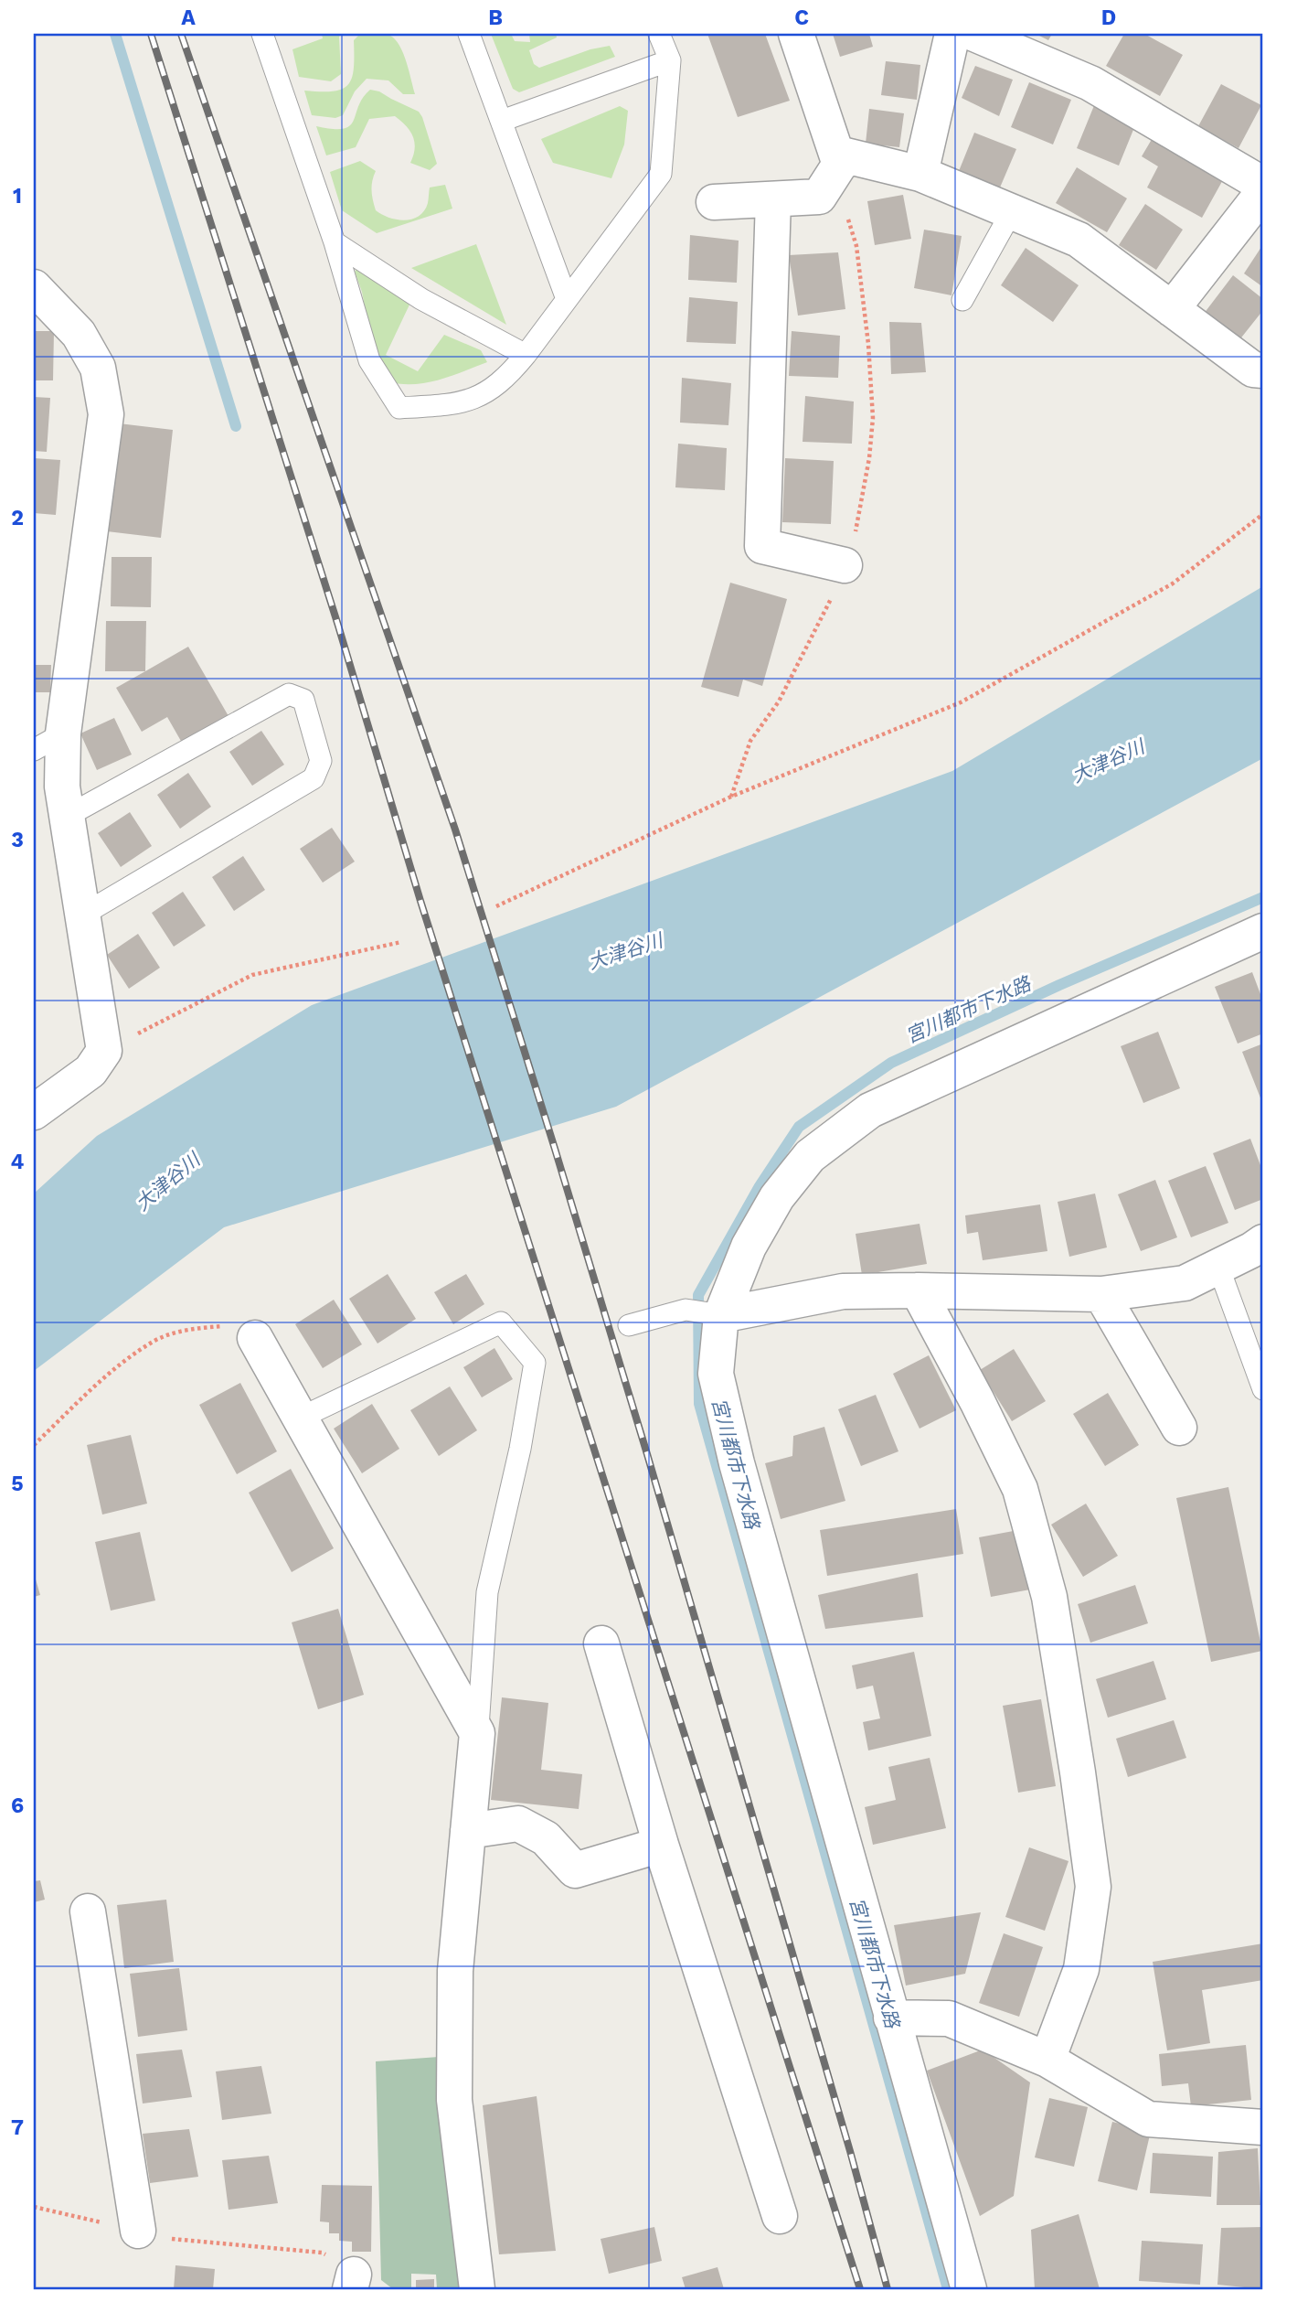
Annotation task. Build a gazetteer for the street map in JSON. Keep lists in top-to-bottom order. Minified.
{"water":["大津谷川","宮川都市下水路"],"grid":{"columns":["A","B","C","D"],"rows":["1","2","3","4","5","6","7"]}}
